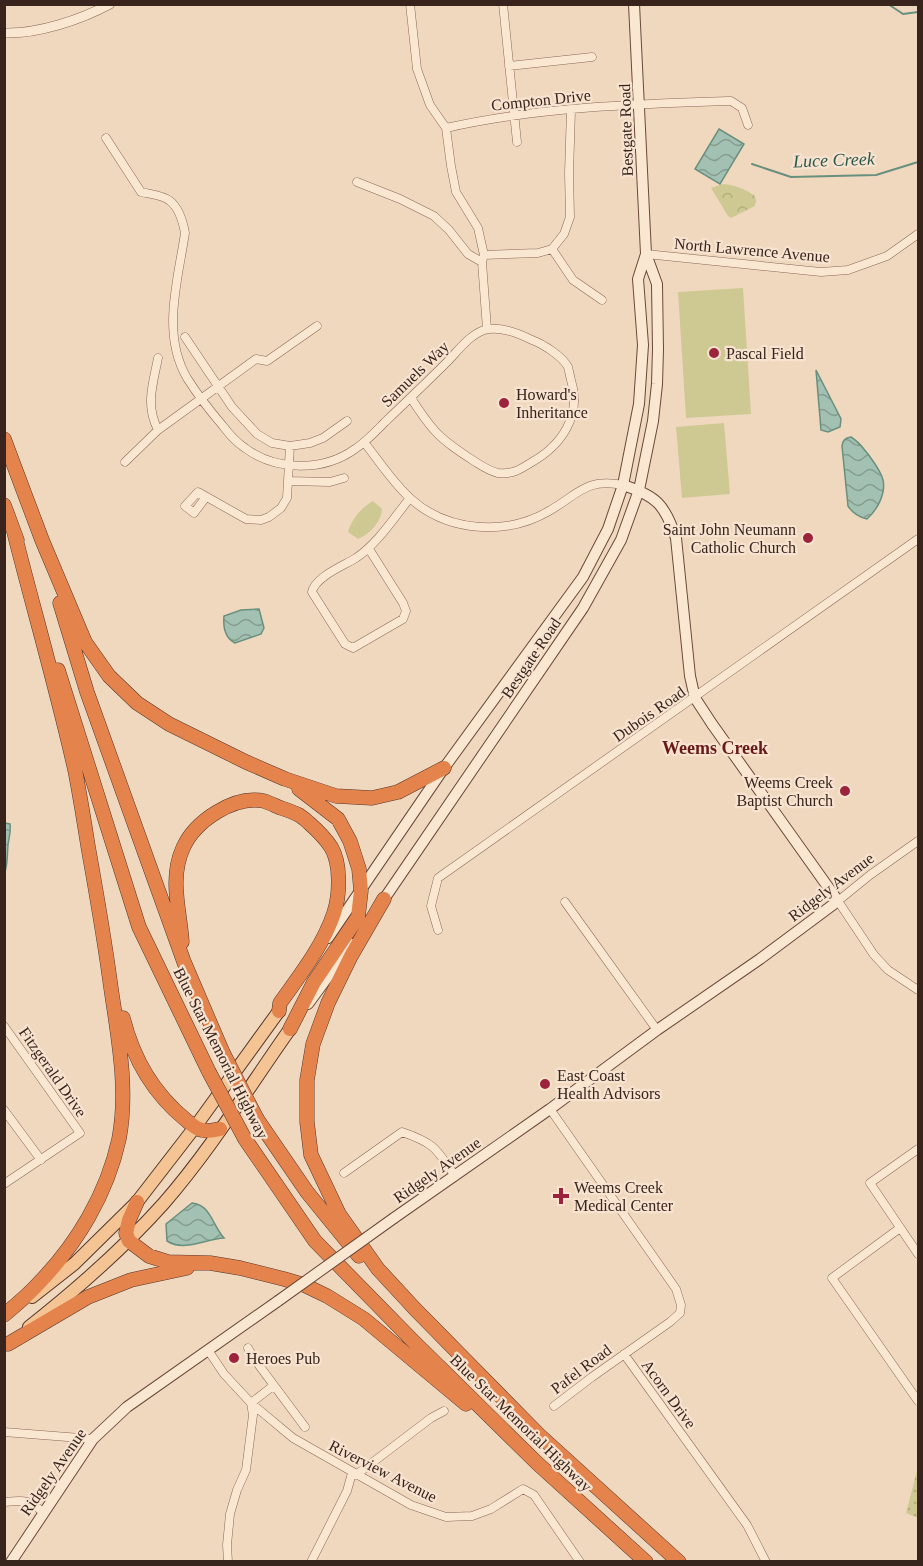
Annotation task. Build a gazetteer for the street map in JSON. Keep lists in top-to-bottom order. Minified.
{"streets":{"highway":["Blue Star Memorial Highway"],"main road":["Bestgate Road","Ridgely Avenue"],"street":["Compton Drive","North Lawrence Avenue","Samuels Way","Dubois Road","Fitzgerald Drive","Pafel Road","Acorn Drive","Riverview Avenue"]},"crossings":[["Compton Drive","Bestgate Road"],["Bestgate Road","North Lawrence Avenue"],["Ridgely Avenue","Acorn Drive"],["Ridgely Avenue","Riverview Avenue"],["Pafel Road","Acorn Drive"]],"districts":["Weems Creek"],"water":["Luce Creek"],"places":{"other":["Pascal Field","Howard's Inheritance","Saint John Neumann Catholic Church","Weems Creek Baptist Church","East Coast Health Advisors","Heroes Pub"],"health":["Weems Creek Medical Center"]}}
